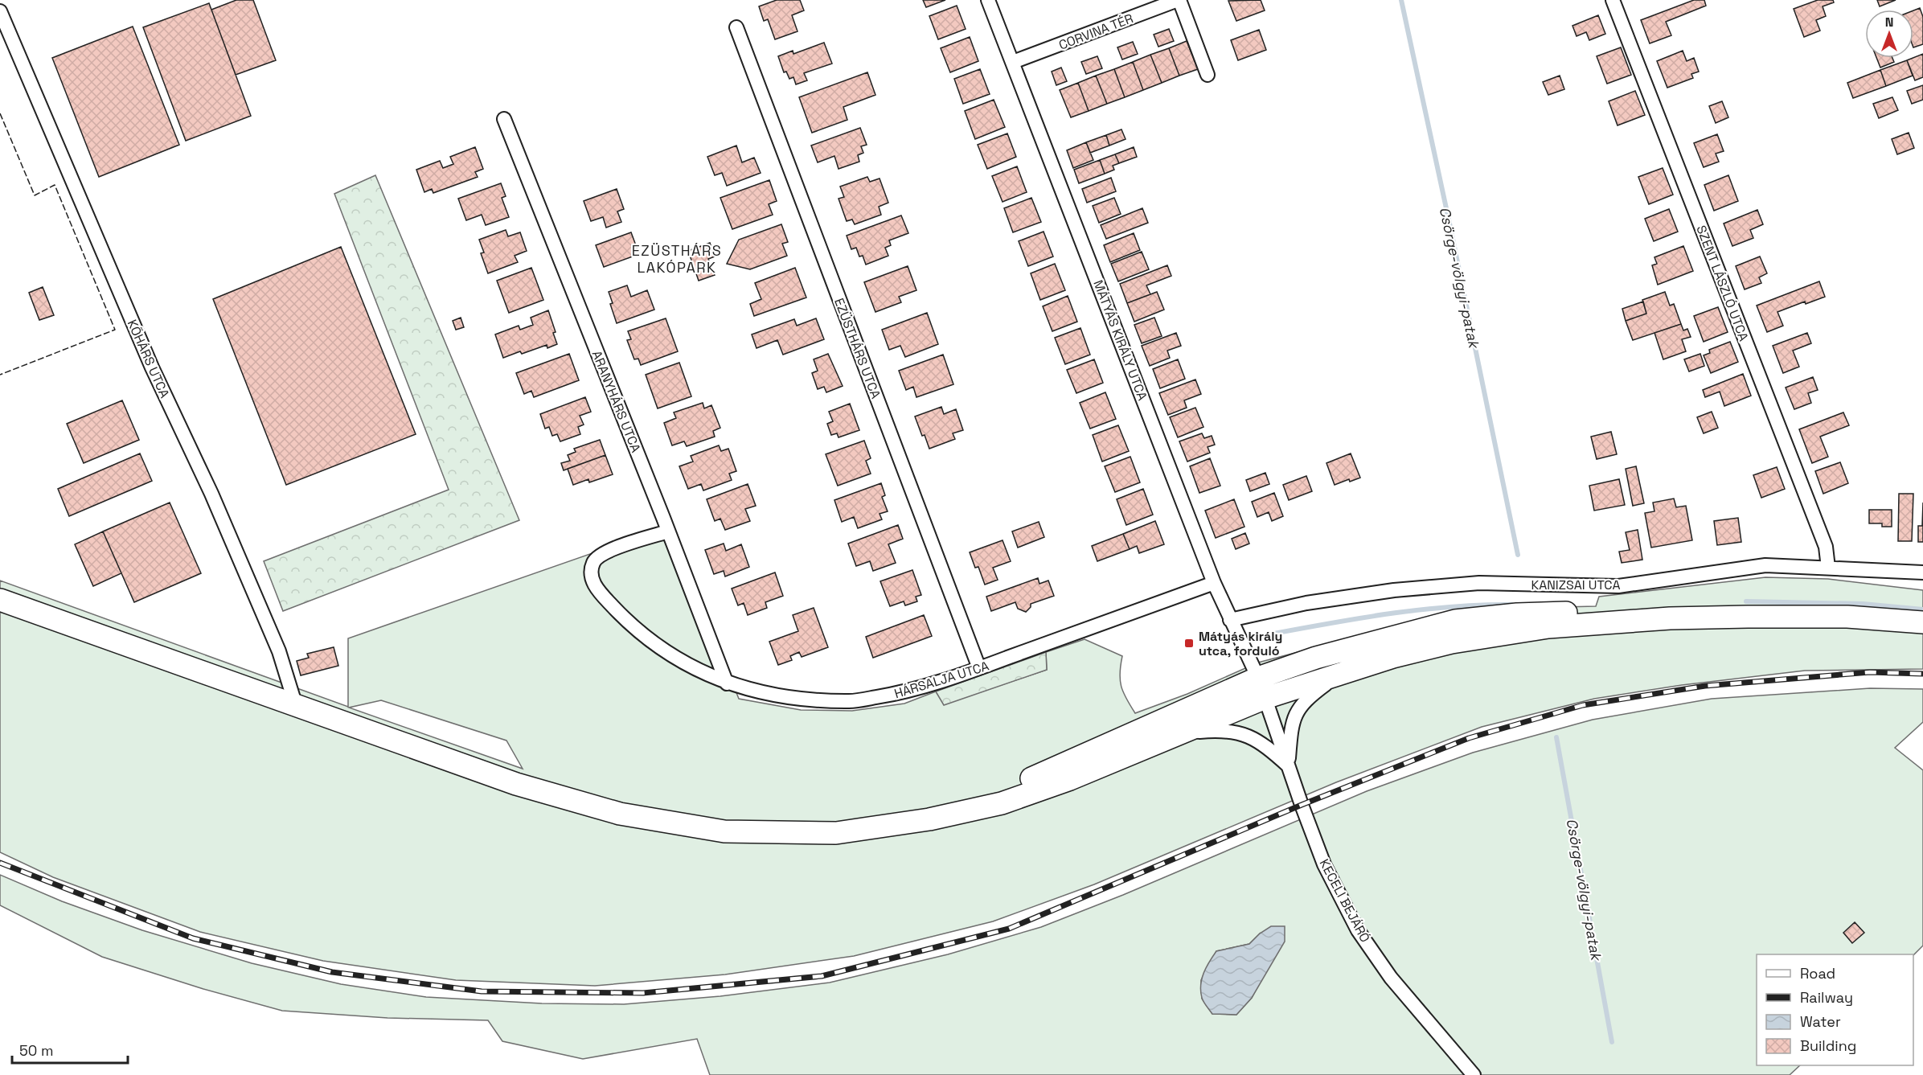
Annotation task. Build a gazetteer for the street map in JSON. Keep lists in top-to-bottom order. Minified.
{"streets":{"street":["CORVINA TÉR","SZENT LÁSZLÓ UTCA","MÁTYÁS KIRÁLY UTCA","EZÜSTHÁRS UTCA","KŐHÁRS UTCA","ARANYHÁRS UTCA","KANIZSAI UTCA","HÁRSALJA UTCA","KECELI BEJÁRÓ"]},"crossings":[["CORVINA TÉR","MÁTYÁS KIRÁLY UTCA"],["SZENT LÁSZLÓ UTCA","KANIZSAI UTCA"],["MÁTYÁS KIRÁLY UTCA","KANIZSAI UTCA"],["MÁTYÁS KIRÁLY UTCA","HÁRSALJA UTCA"],["MÁTYÁS KIRÁLY UTCA","KECELI BEJÁRÓ"],["EZÜSTHÁRS UTCA","HÁRSALJA UTCA"],["ARANYHÁRS UTCA","HÁRSALJA UTCA"]],"districts":["EZÜSTHÁRS LAKÓPARK"],"water":["Csörge-völgyi-patak"],"places":{"transit":["Mátyás király utca, forduló"]},"legend":["Road","Railway","Water","Building"],"scale_bar":"50 m","north":"top"}
